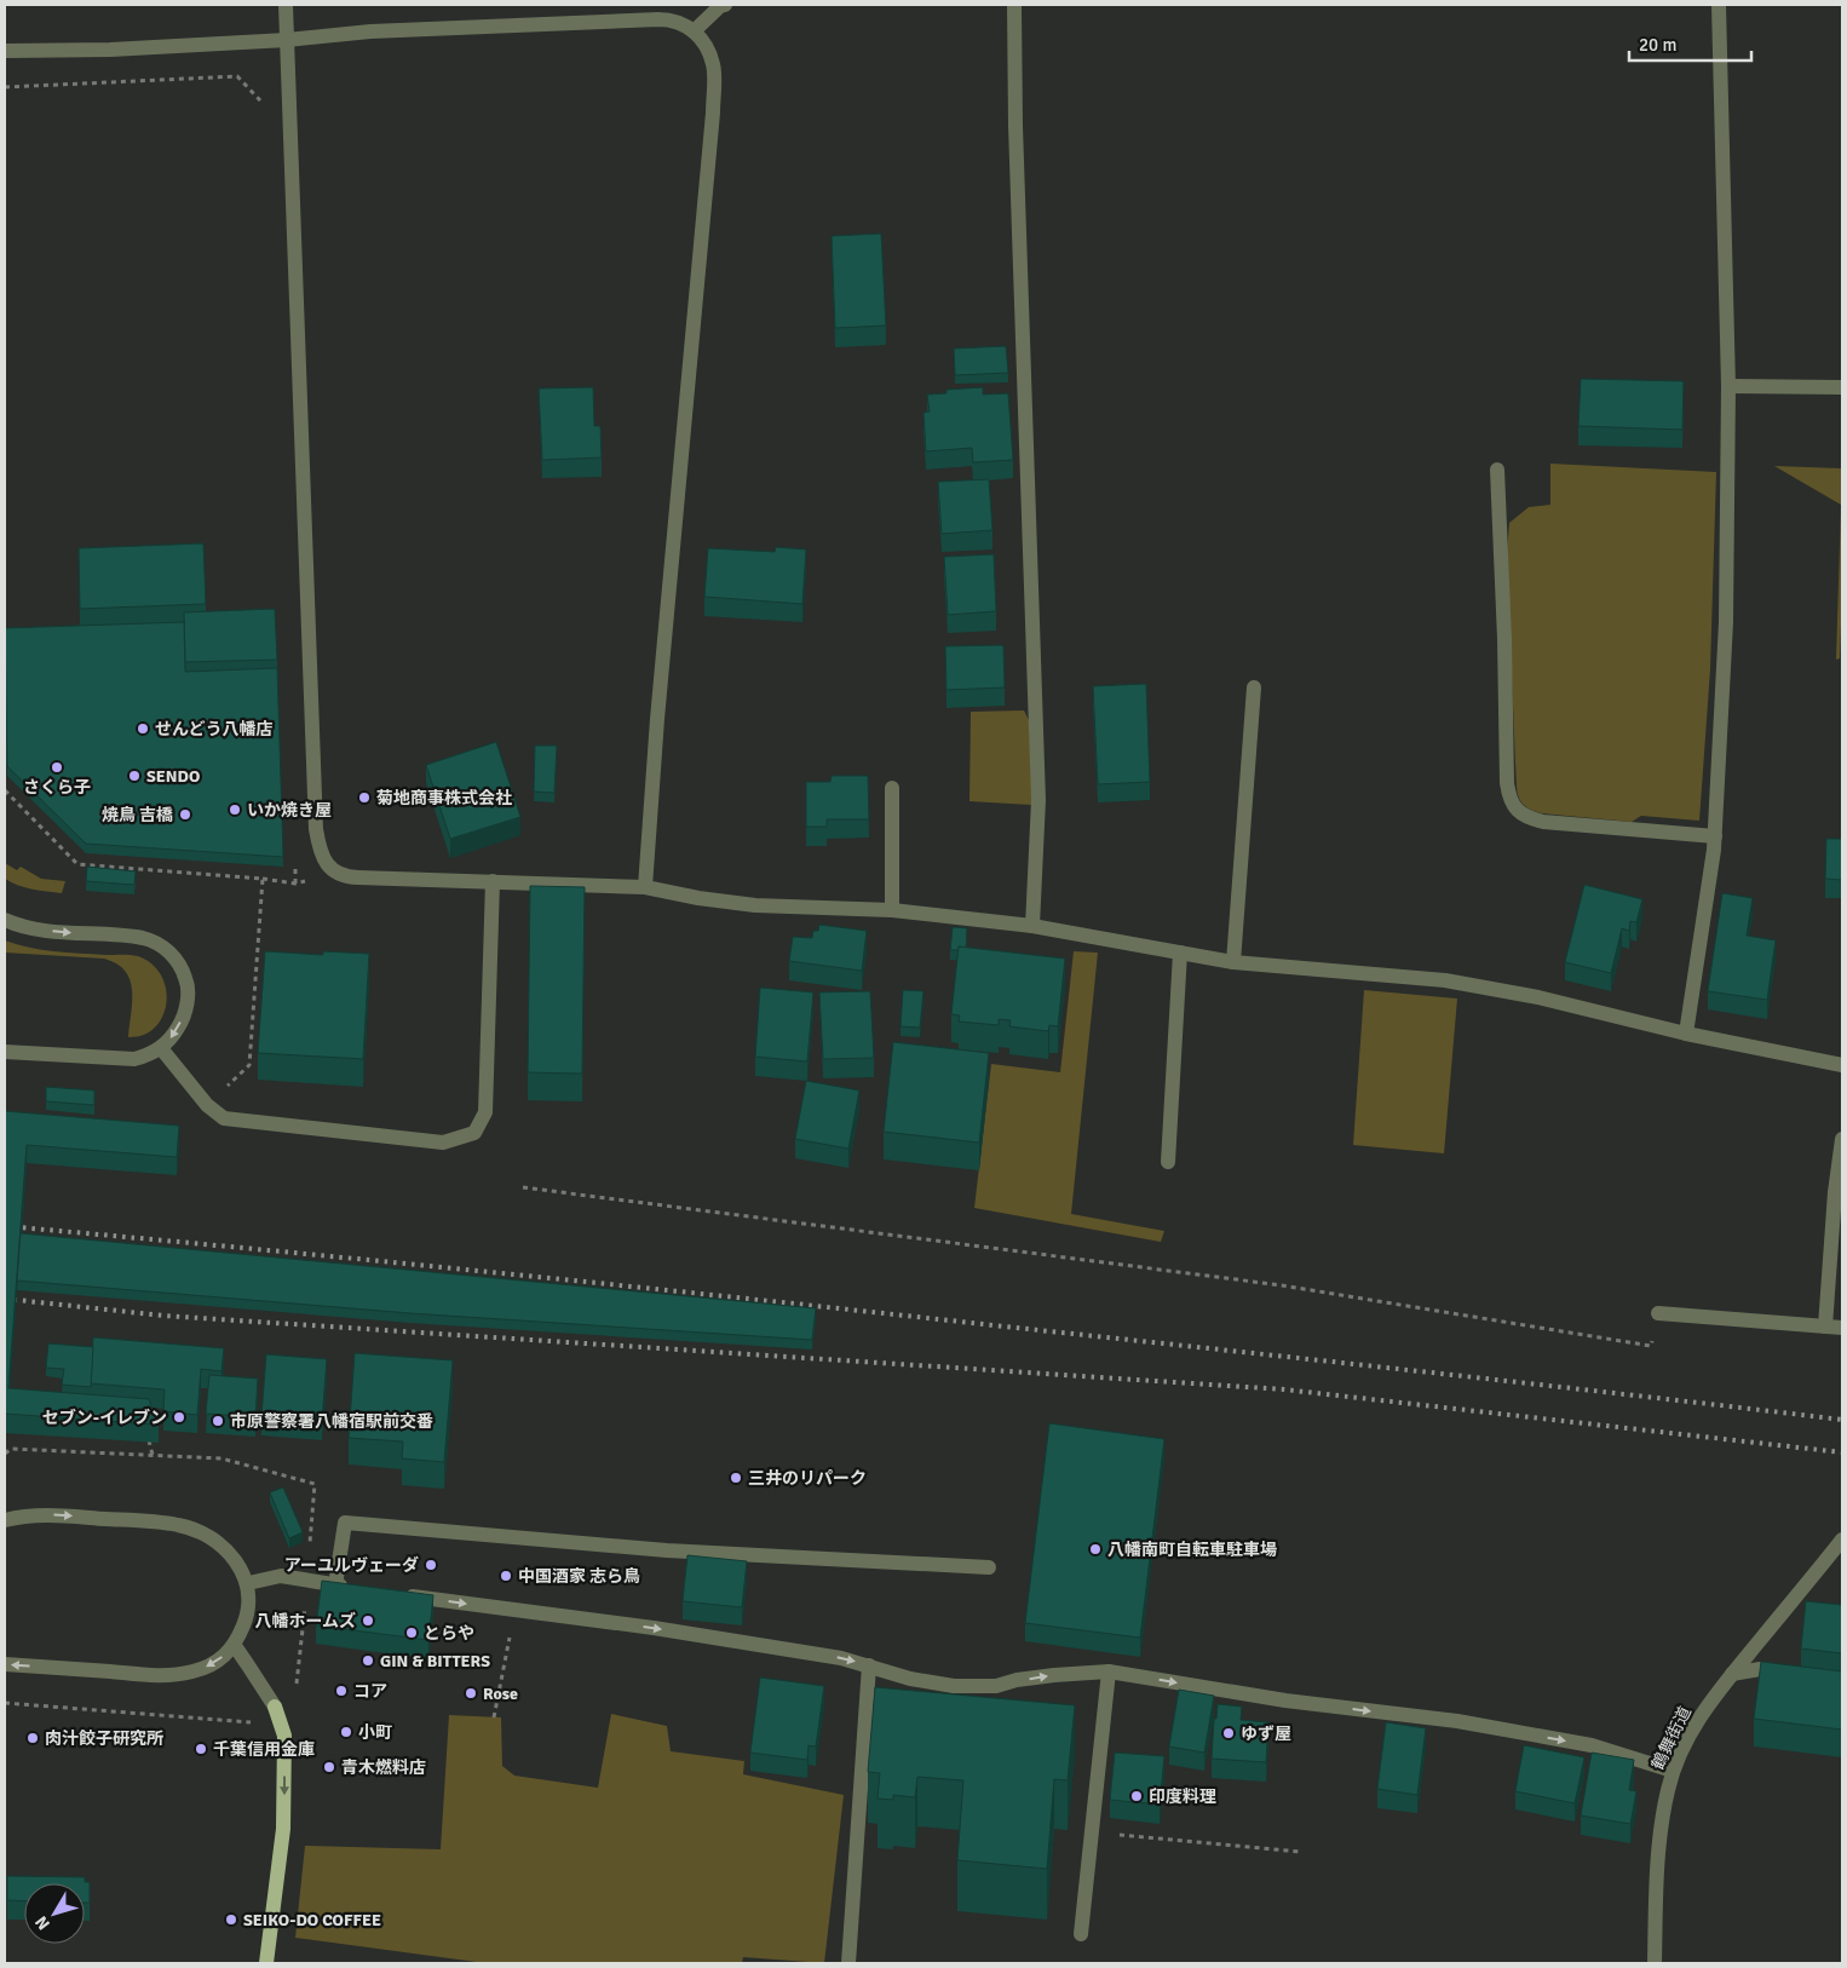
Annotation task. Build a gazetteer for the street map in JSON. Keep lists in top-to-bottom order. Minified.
{"streets":{"street":["鶴舞街道"]},"places":["せんどう八幡店","さくら子","SENDO","菊地商事株式会社","いか焼き屋","焼鳥 吉橋","セブン-イレブン","市原警察署八幡宿駅前交番","三井のリパーク","八幡南町自転車駐車場","アーユルヴェーダ","中国酒家 志ら鳥","八幡ホームズ","とらや","GIN & BITTERS","コア","Rose","小町","ゆず屋","肉汁餃子研究所","千葉信用金庫","青木燃料店","印度料理","SEIKO-DO COFFEE"],"scale_bar":"20 m","north":"bottom left"}
